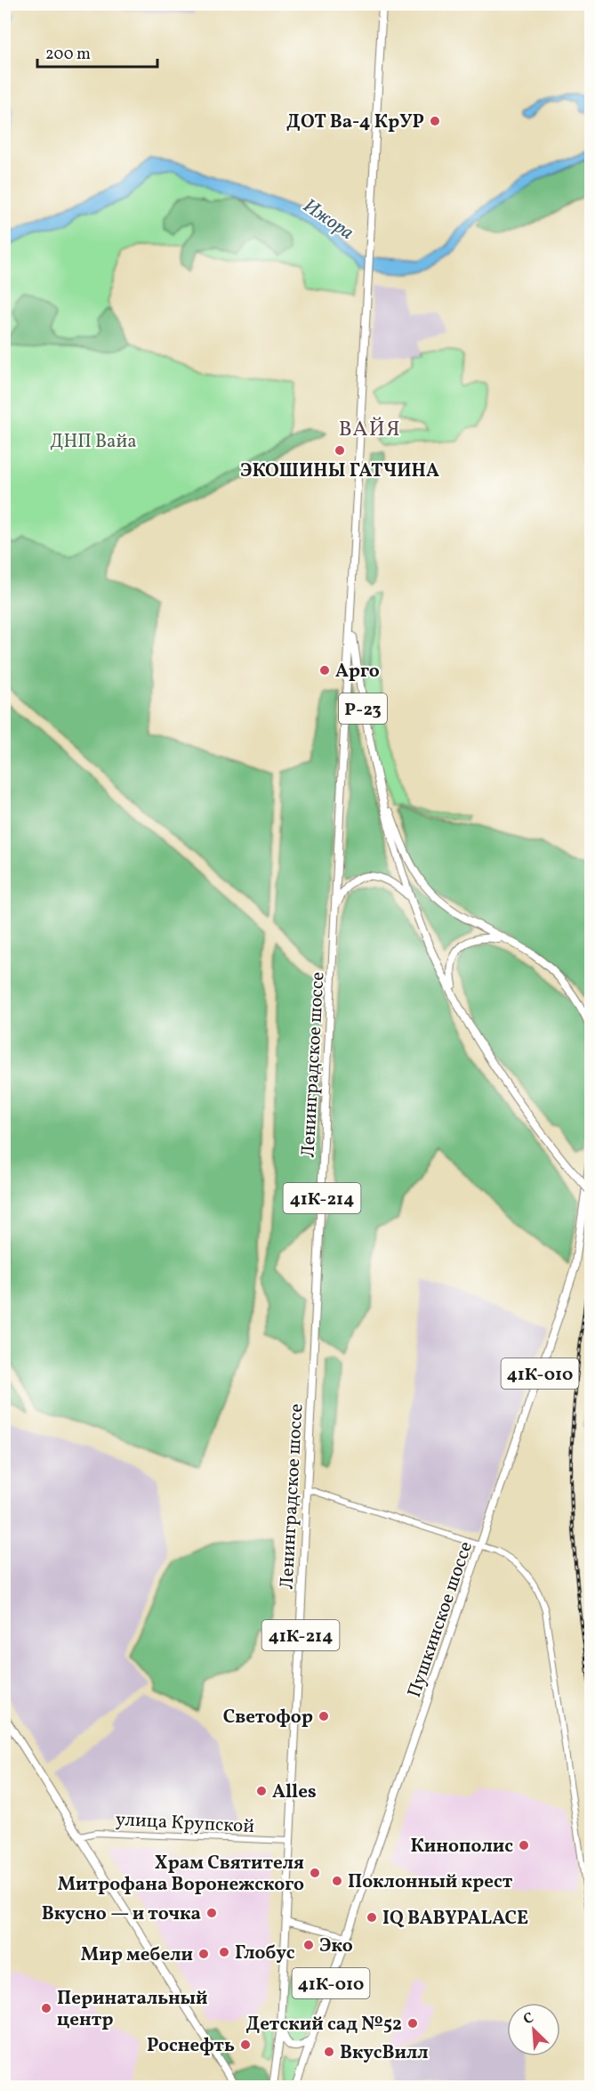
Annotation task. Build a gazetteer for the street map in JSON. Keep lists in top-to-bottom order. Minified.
{"streets":{"main road":["Р-23","Ленинградское шоссе","41К-214","41К-010","Пушкинское шоссе"],"street":["улица Крупской"]},"crossings":[["Р-23","41К-214"],["Ленинградское шоссе","41К-214"],["Ленинградское шоссе","улица Крупской"]],"districts":["ВАЙЯ"],"water":["Ижора"],"parks":["ДНП Вайа"],"places":["ДОТ Ва-4 КрУР","ЭКОШИНЫ ГАТЧИНА","Арго","Светофор","Alles","Кинополис","Храм Святителя Митрофана Воронежского","Поклонный крест","Вкусно — и точка","IQ BABYPALACE","Эко","Глобус","Мир мебели","Перинатальный центр","Детский сад №52","Роснефть","ВкусВилл"],"scale_bar":"200 m","north":"top left"}
